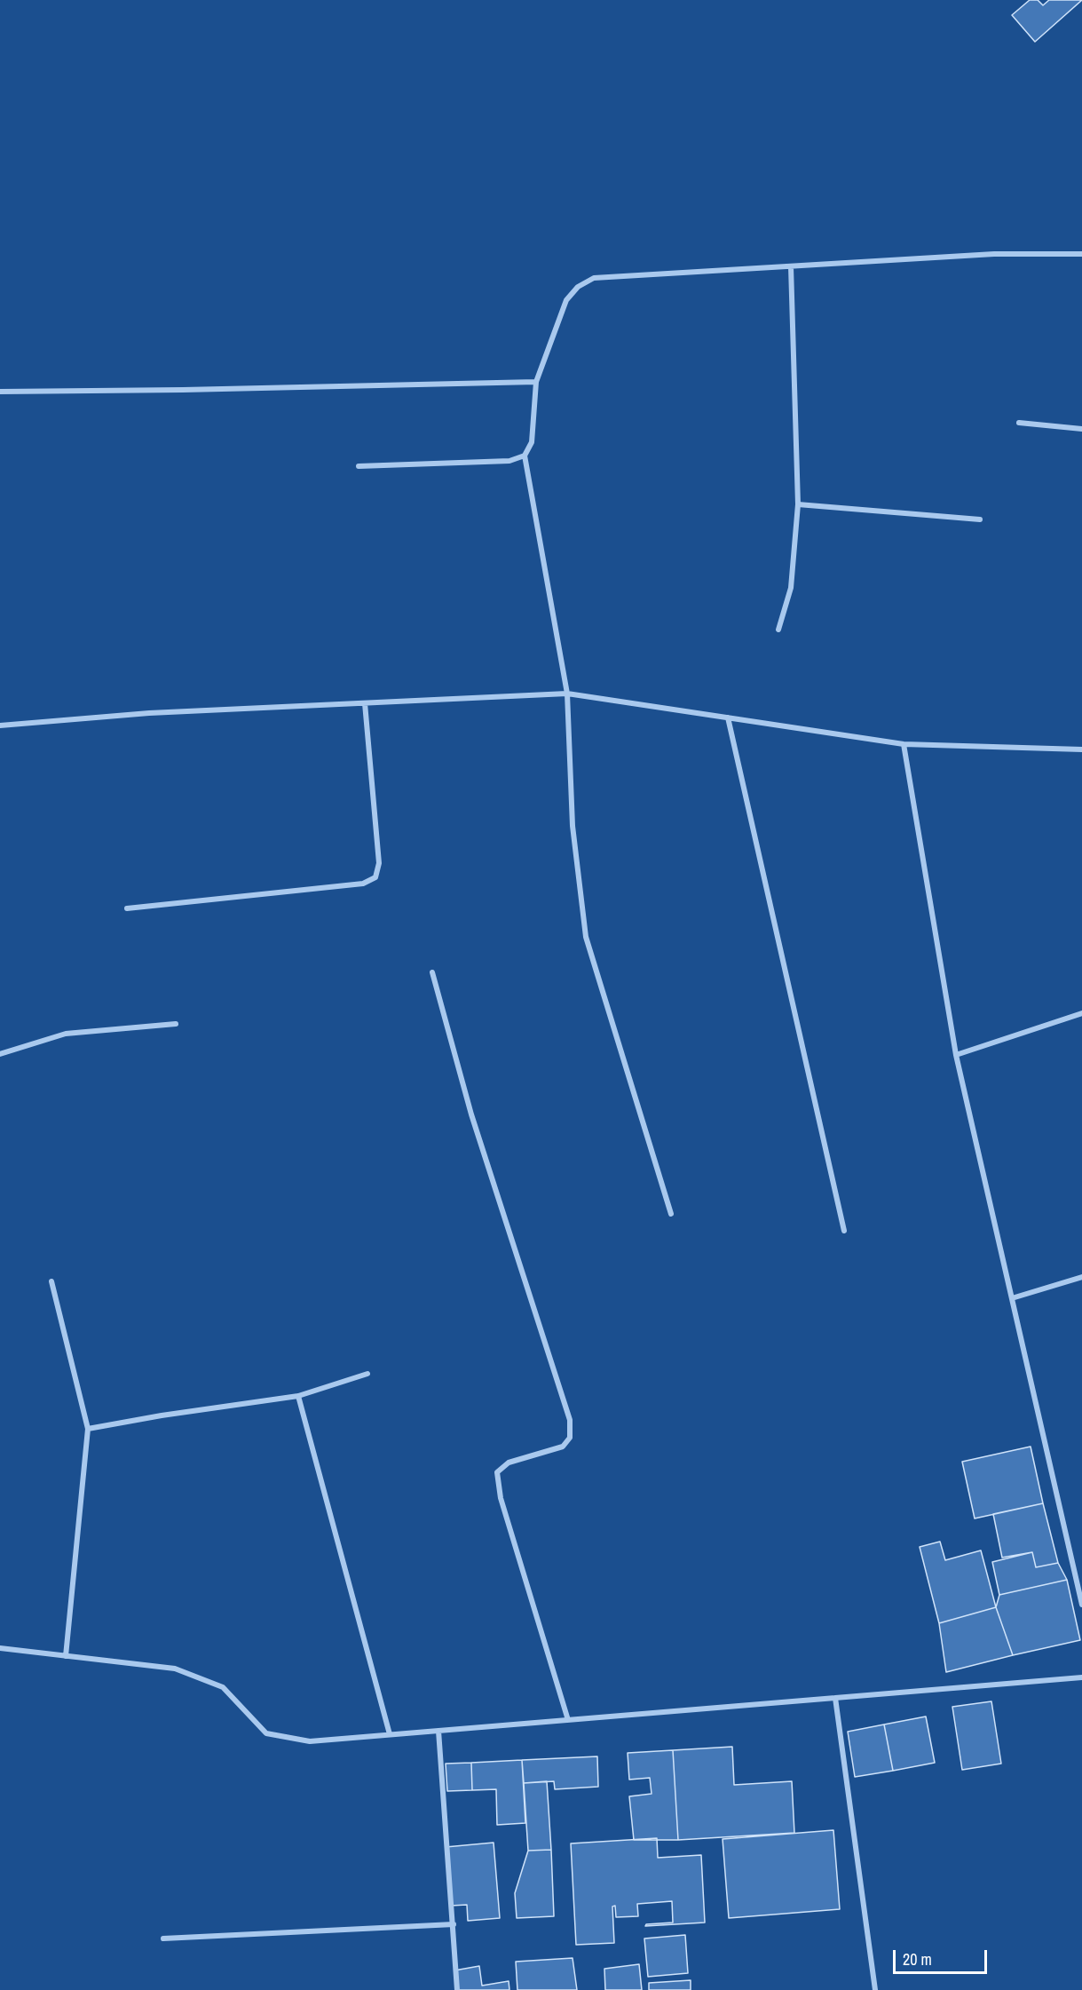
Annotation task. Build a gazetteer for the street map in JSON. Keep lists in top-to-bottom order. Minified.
{"scale_bar":"20 m"}
